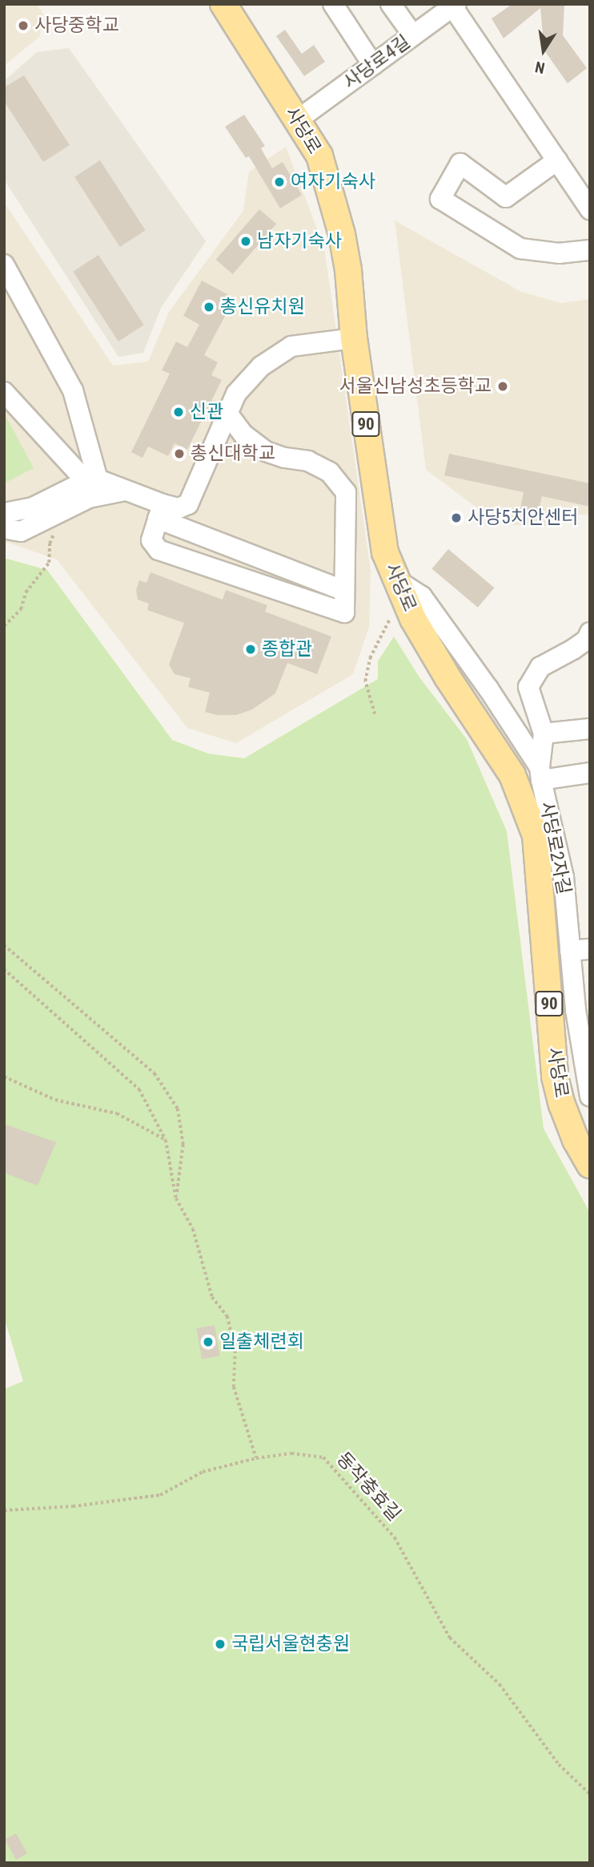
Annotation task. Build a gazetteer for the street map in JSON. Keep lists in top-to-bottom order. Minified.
{"streets":{"main road":["사당로","90"],"street":["사당로4길","사당로2자길"],"path":["동작충효길"]},"crossings":[["사당로4길","사당로"]],"places":["사당중학교","여자기숙사","남자기숙사","총신유치원","서울신남성초등학교","신관","총신대학교","사당5치안센터","종합관","일출체련회","국립서울현충원"],"north":"bottom"}
